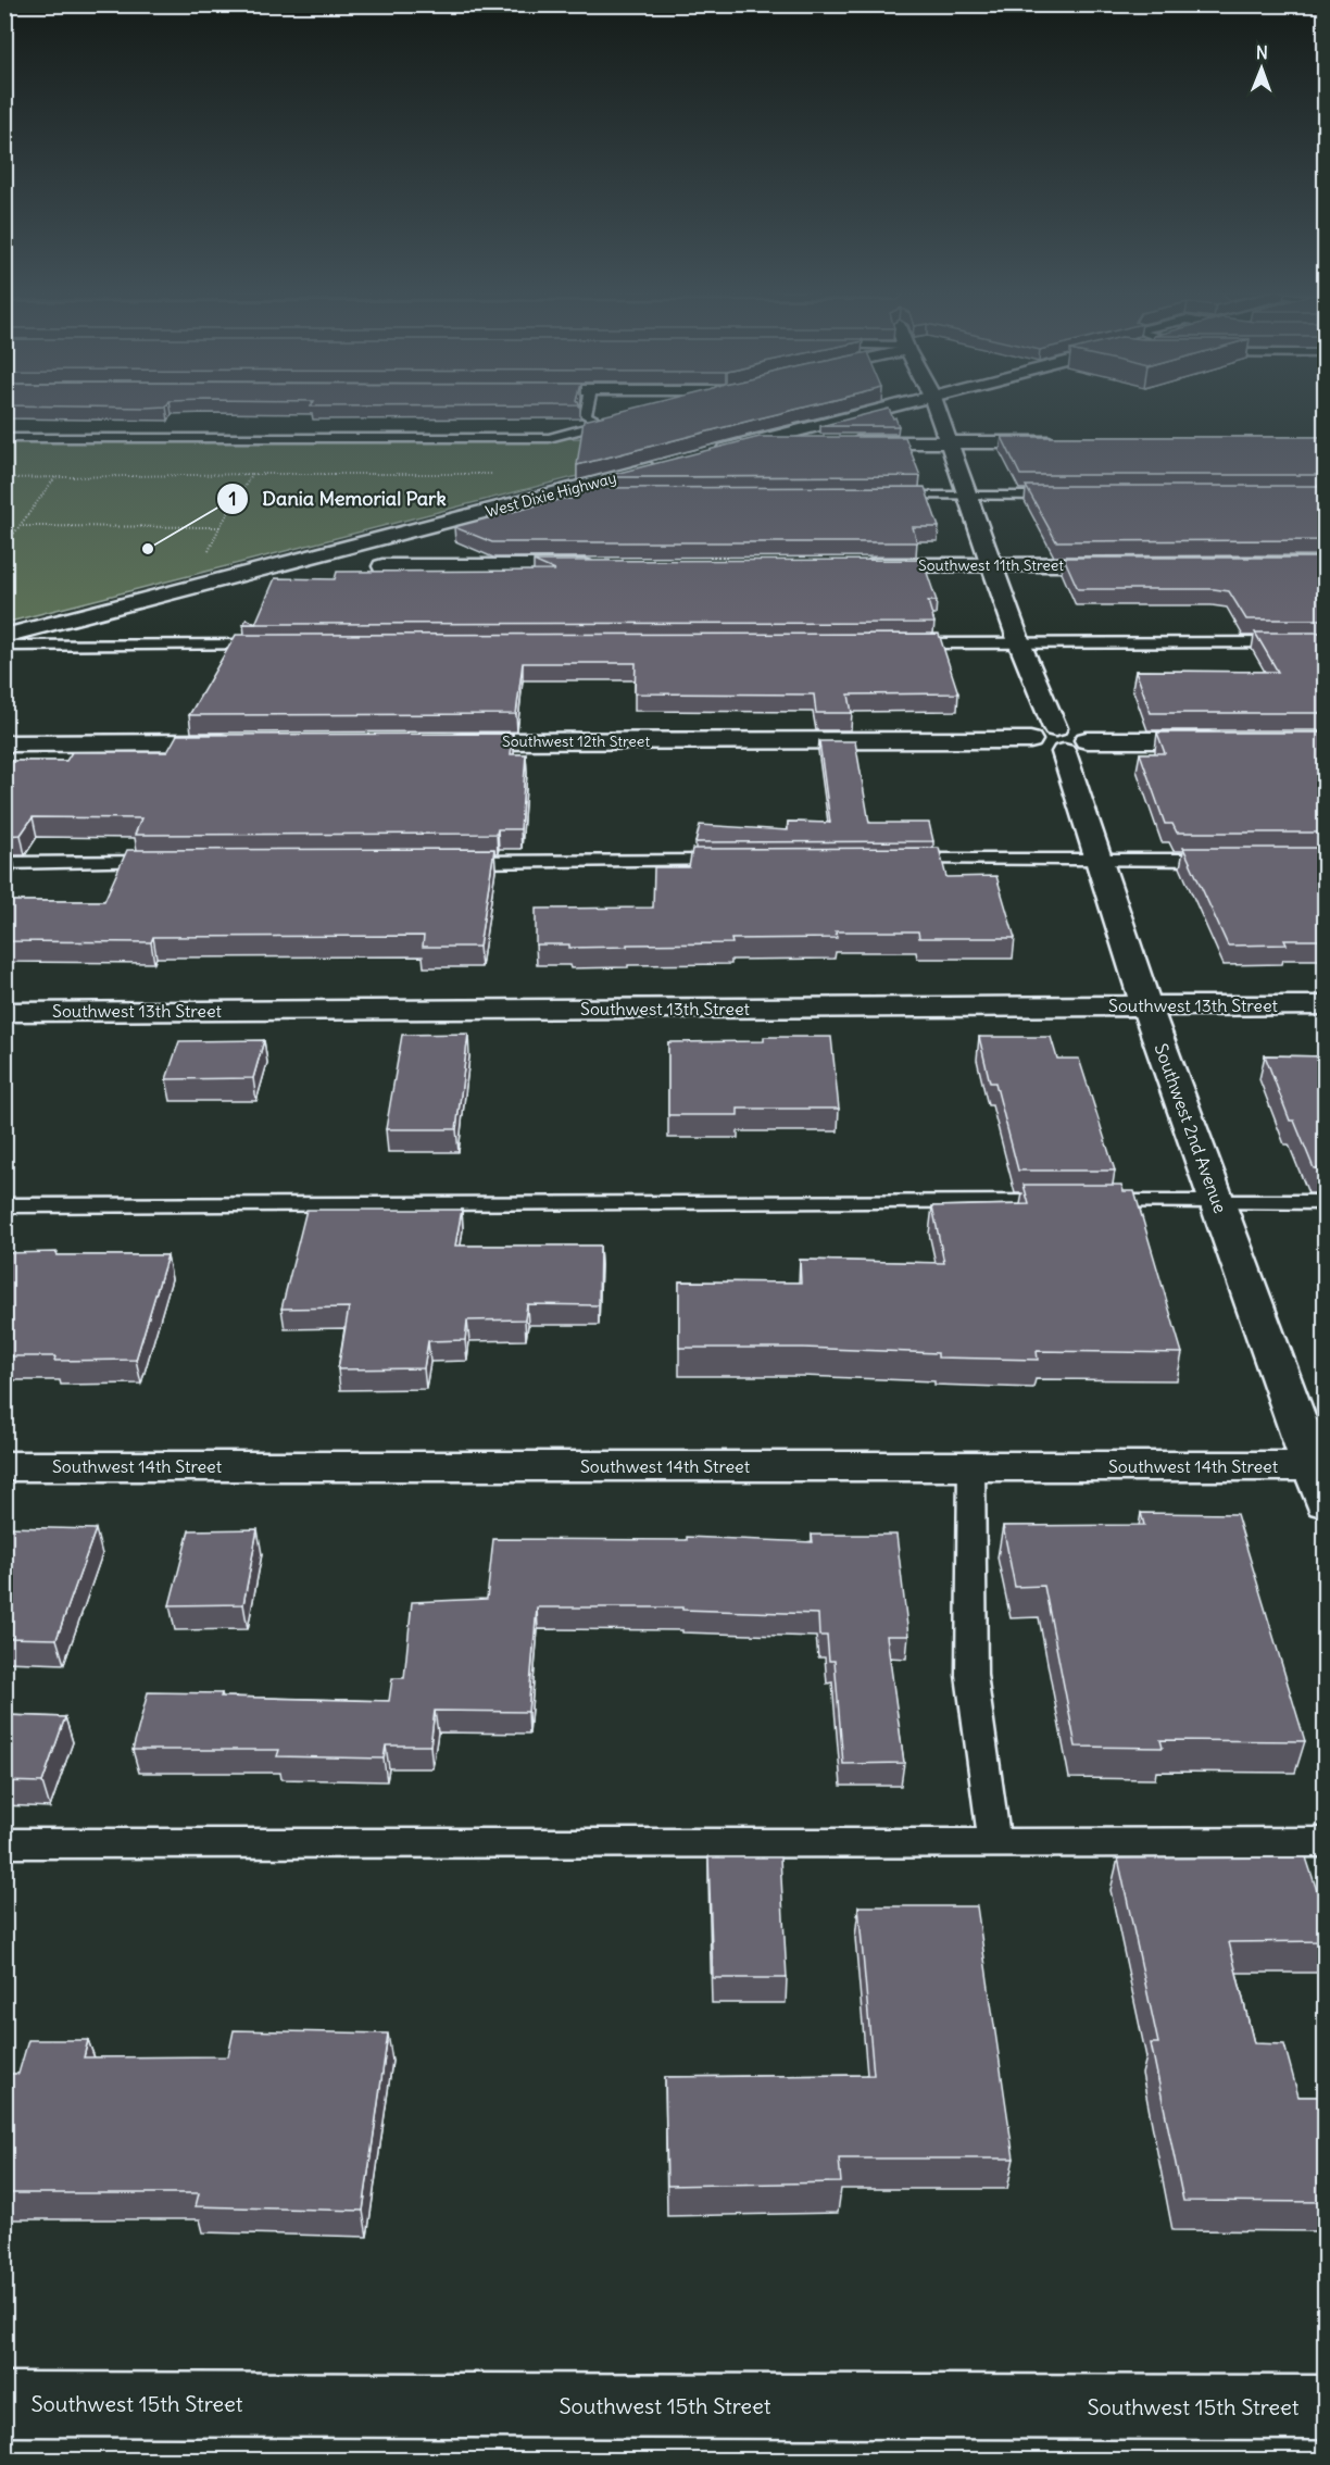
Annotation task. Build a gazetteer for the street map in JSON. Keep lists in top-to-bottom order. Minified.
{"streets":{"street":["West Dixie Highway","Southwest 11th Street","Southwest 12th Street","Southwest 13th Street","Southwest 2nd Avenue","Southwest 14th Street","Southwest 15th Street"]},"crossings":[["Southwest 11th Street","Southwest 2nd Avenue"],["Southwest 12th Street","Southwest 2nd Avenue"],["Southwest 13th Street","Southwest 2nd Avenue"],["Southwest 2nd Avenue","Southwest 14th Street"]],"places":["Dania Memorial Park"],"north":"top"}
